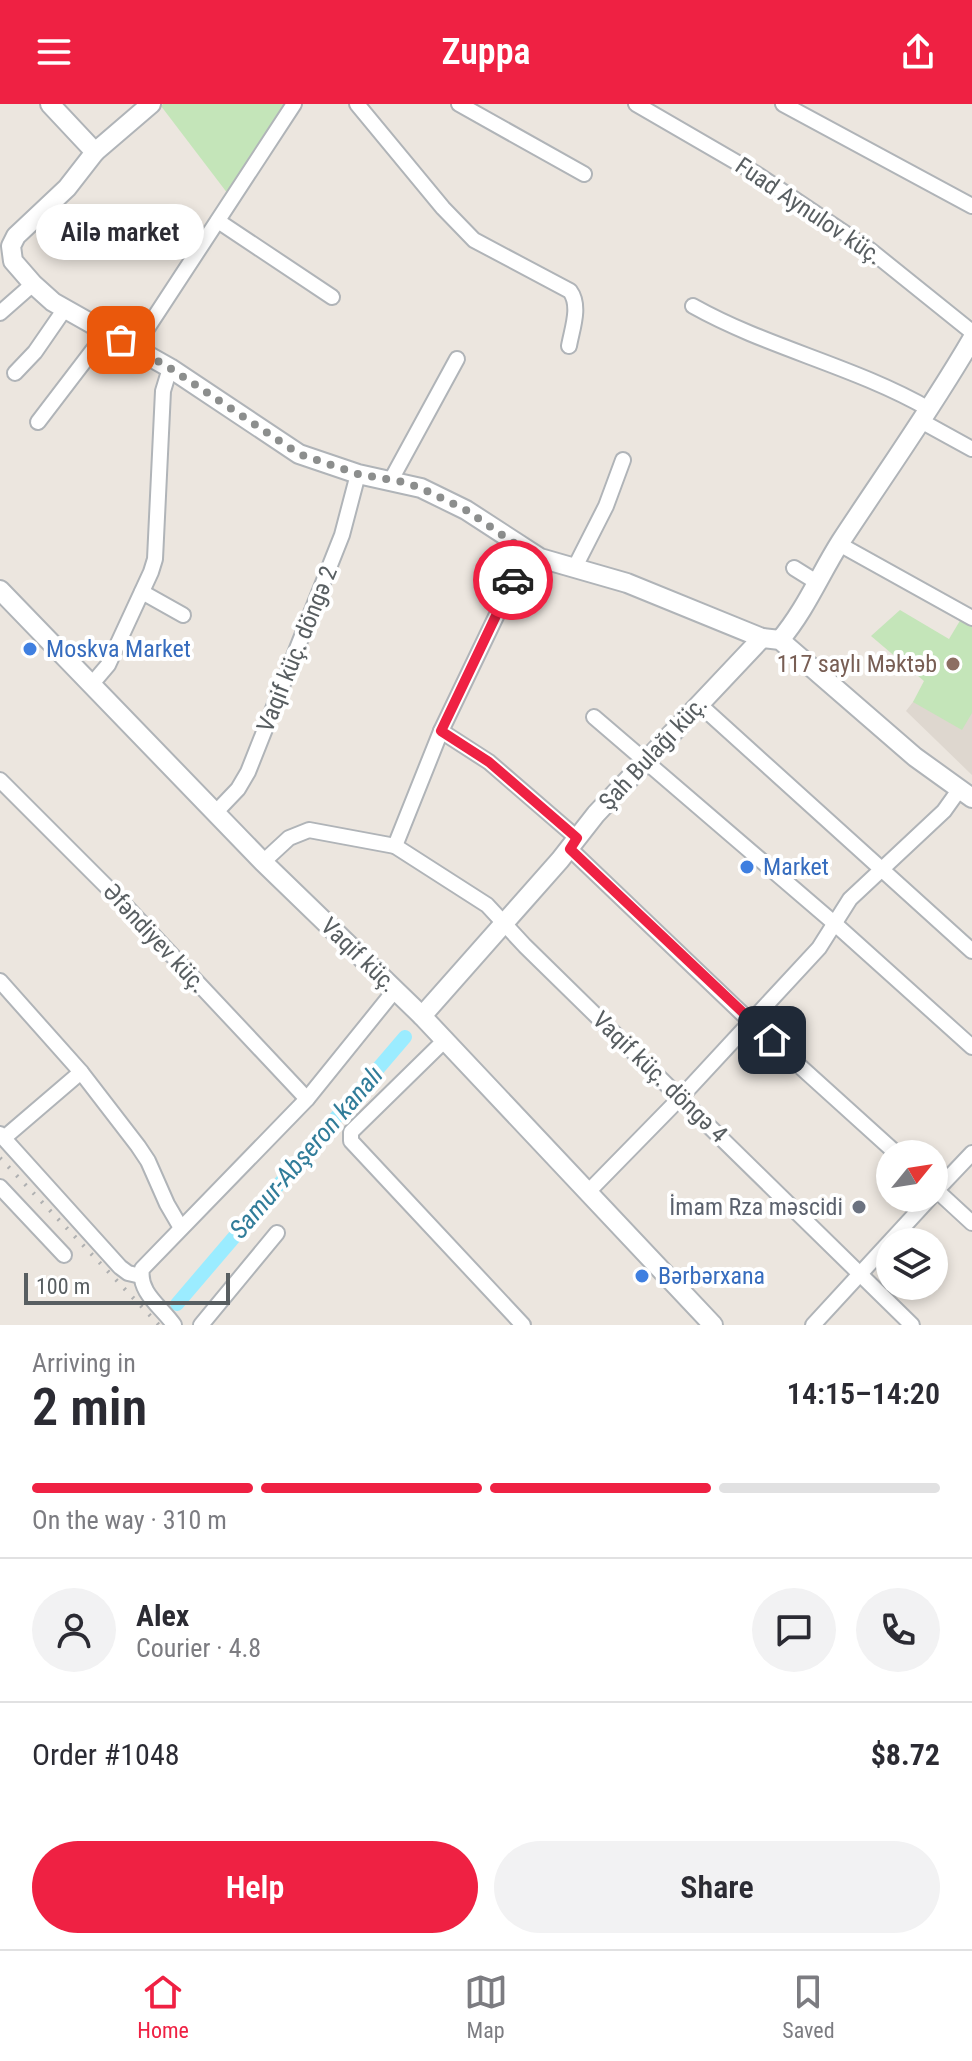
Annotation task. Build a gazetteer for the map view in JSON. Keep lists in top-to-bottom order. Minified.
{"streets":{"street":["Fuad Aynulov küç.","Vaqif küç. döngə 2","Şah Bulağı küç.","Əfəndiyev küç.","Vaqif küç.","Vaqif küç. döngə 4"]},"crossings":[["Vaqif küç. döngə 2","Vaqif küç."],["Şah Bulağı küç.","Vaqif küç."],["Şah Bulağı küç.","Vaqif küç. döngə 4"]],"water":["Samur-Abşeron kanalı"],"places":["Ailә market","Moskva Market","117 saylı Məktəb","Market","İmam Rza məscidi","Bərbərxana"],"scale_bar":"100 m","north":"top right","page":{"header":"Zuppa","bubble":"Ailә market","scale":"100 m","heading":["2 min","Arriving in","14:15–14:20"],"panel":["Alex","Courier · 4.8","Order #1048","$8.72"],"bar":"On the way · 310 m","buttons":["Help","Share"],"tabs":["Home","Map","Saved"]}}
